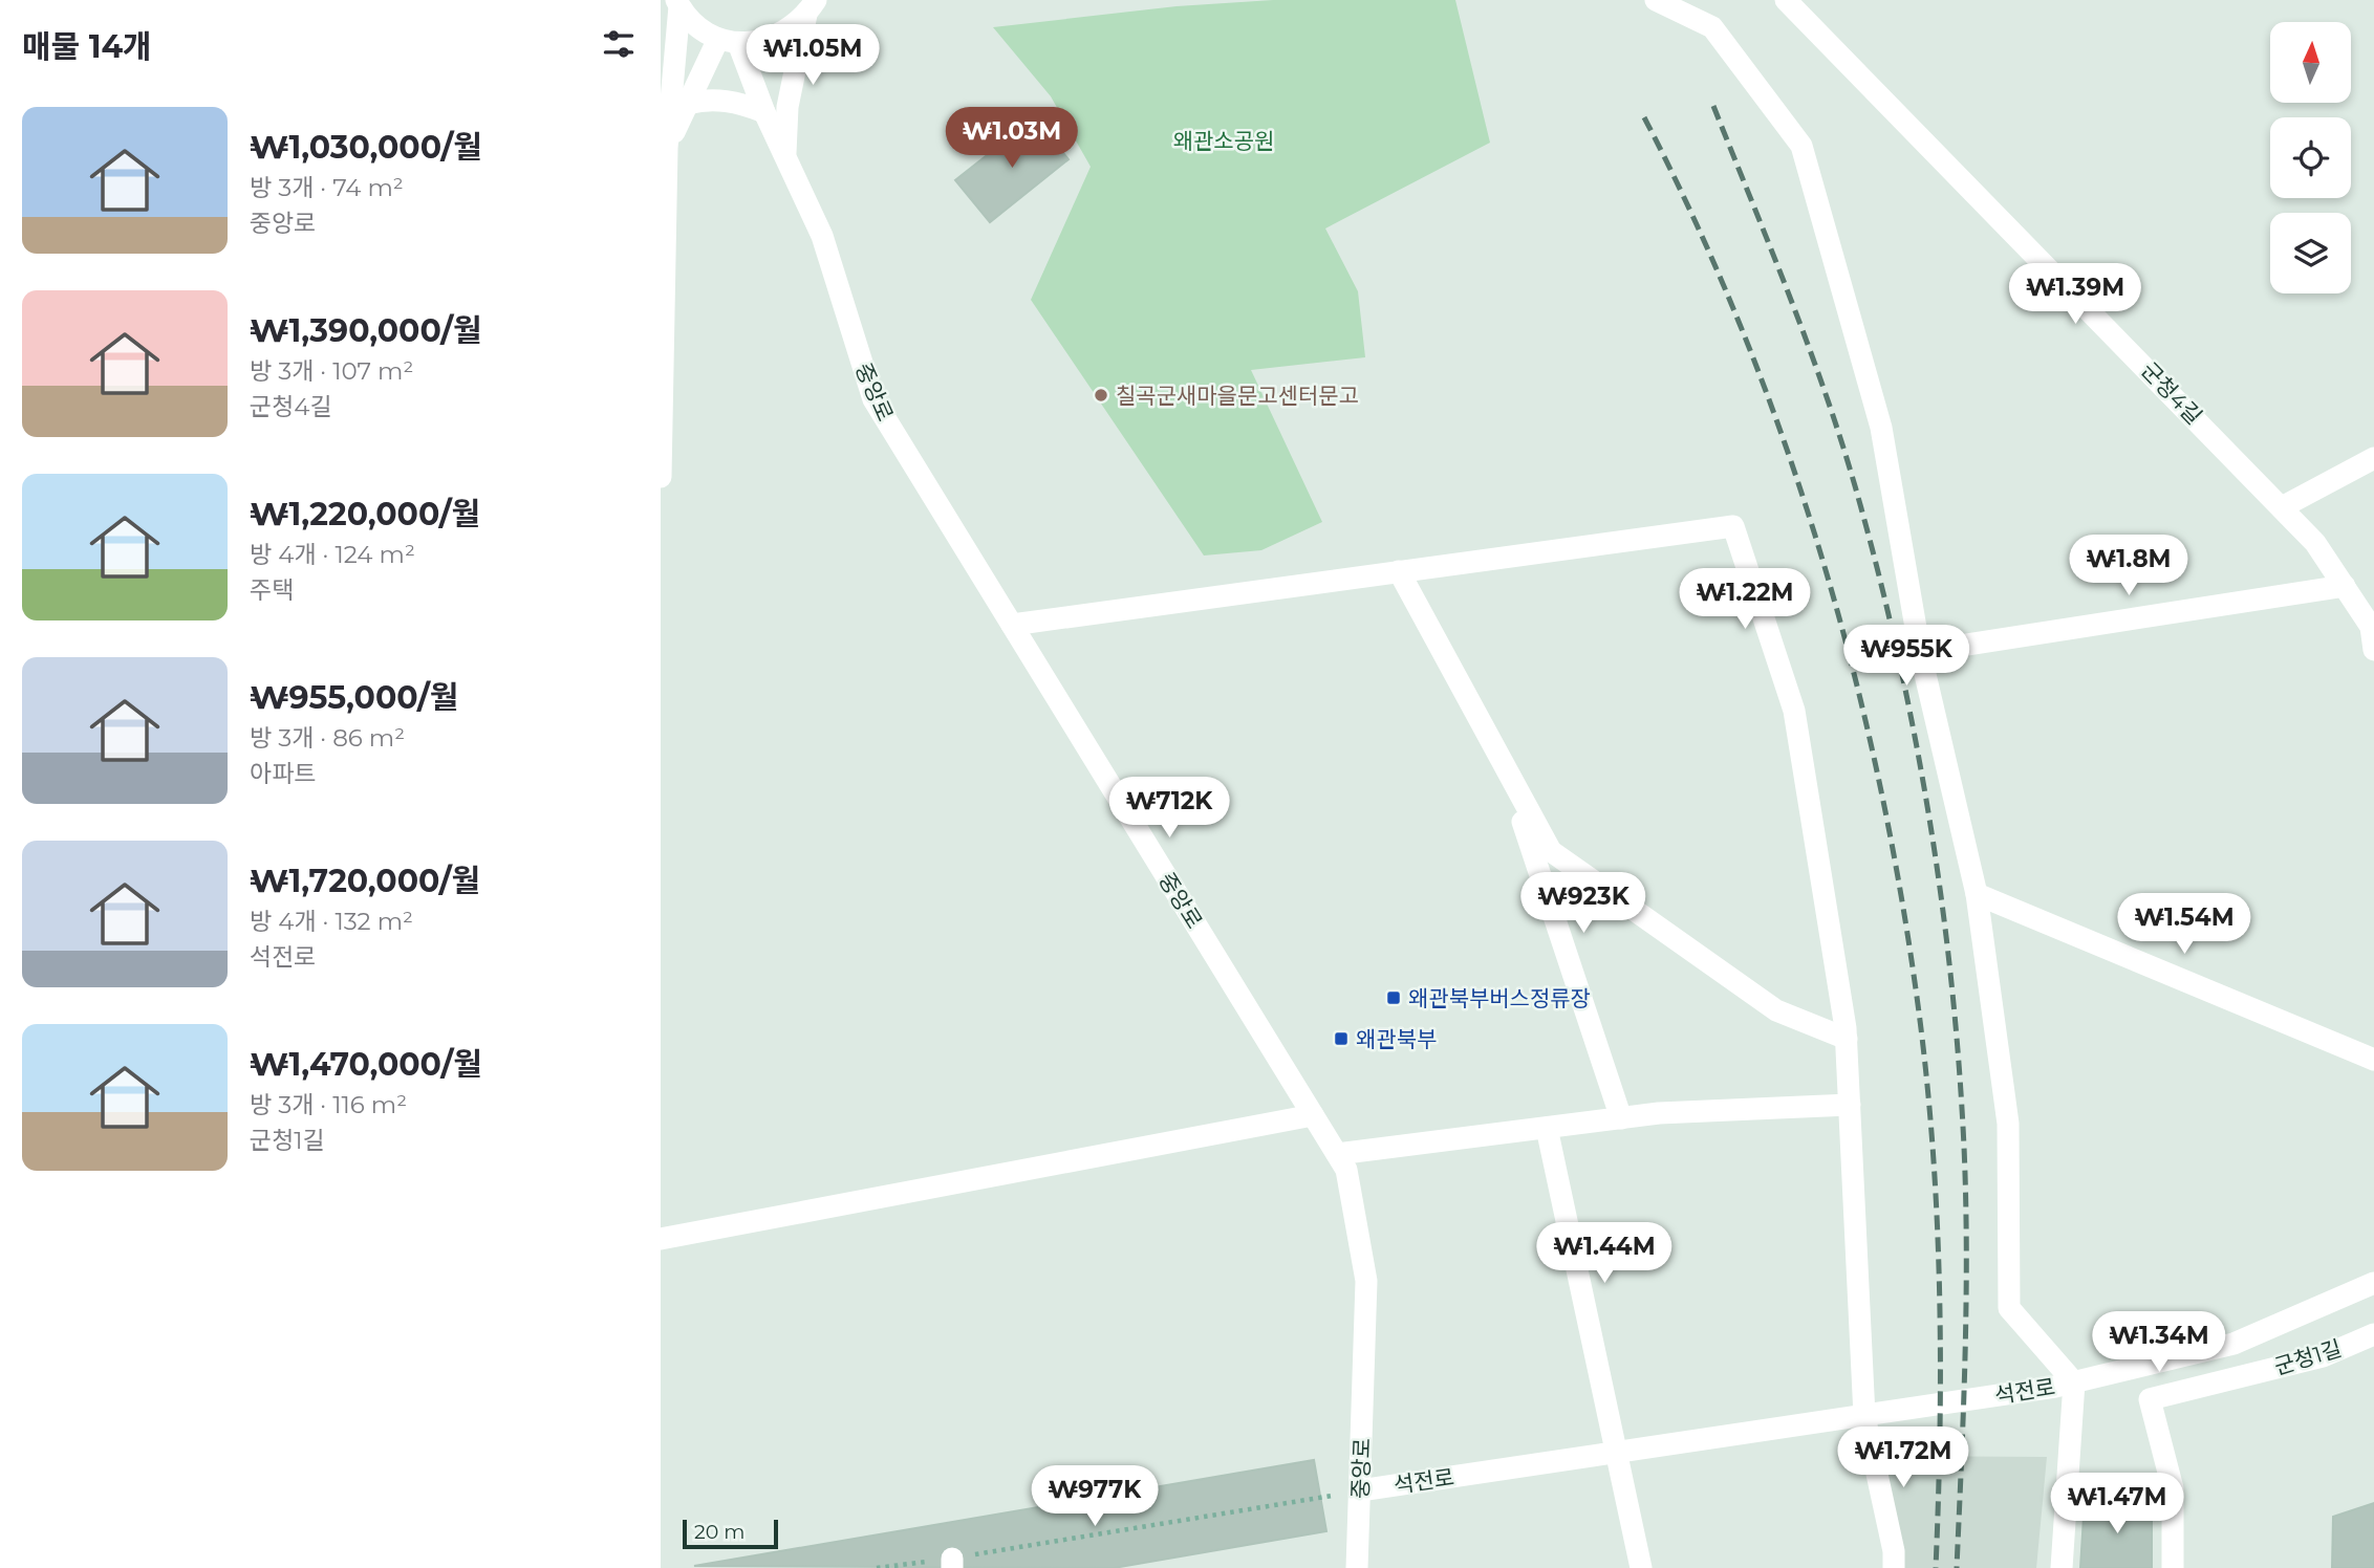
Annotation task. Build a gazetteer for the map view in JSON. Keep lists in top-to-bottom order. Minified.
{"streets":{"street":["중앙로","군청4길","군청1길","석전로"]},"crossings":[["중앙로","석전로"]],"parks":["왜관소공원"],"places":{"other":["칠곡군새마을문고센터문고"],"transit":["왜관북부버스정류장","왜관북부"]},"scale_bar":"20 m","north":"top","page":{"heading":"매물 14개","price":["₩1.05M","₩1.03M","₩1.39M","₩1.8M","₩1.22M","₩955K","₩712K","₩923K","₩1.54M","₩1.44M","₩1.34M","₩1.72M","₩977K","₩1.47M"],"list":[{"name":"₩1,030,000/월","note":"방 3개 · 74 m² · 중앙로"},{"name":"₩1,390,000/월","note":"방 3개 · 107 m² · 군청4길"},{"name":"₩1,220,000/월","note":"방 4개 · 124 m² · 주택"},{"name":"₩955,000/월","note":"방 3개 · 86 m² · 아파트"},{"name":"₩1,720,000/월","note":"방 4개 · 132 m² · 석전로"},{"name":"₩1,470,000/월","note":"방 3개 · 116 m² · 군청1길"}],"scale":"20 m"}}
